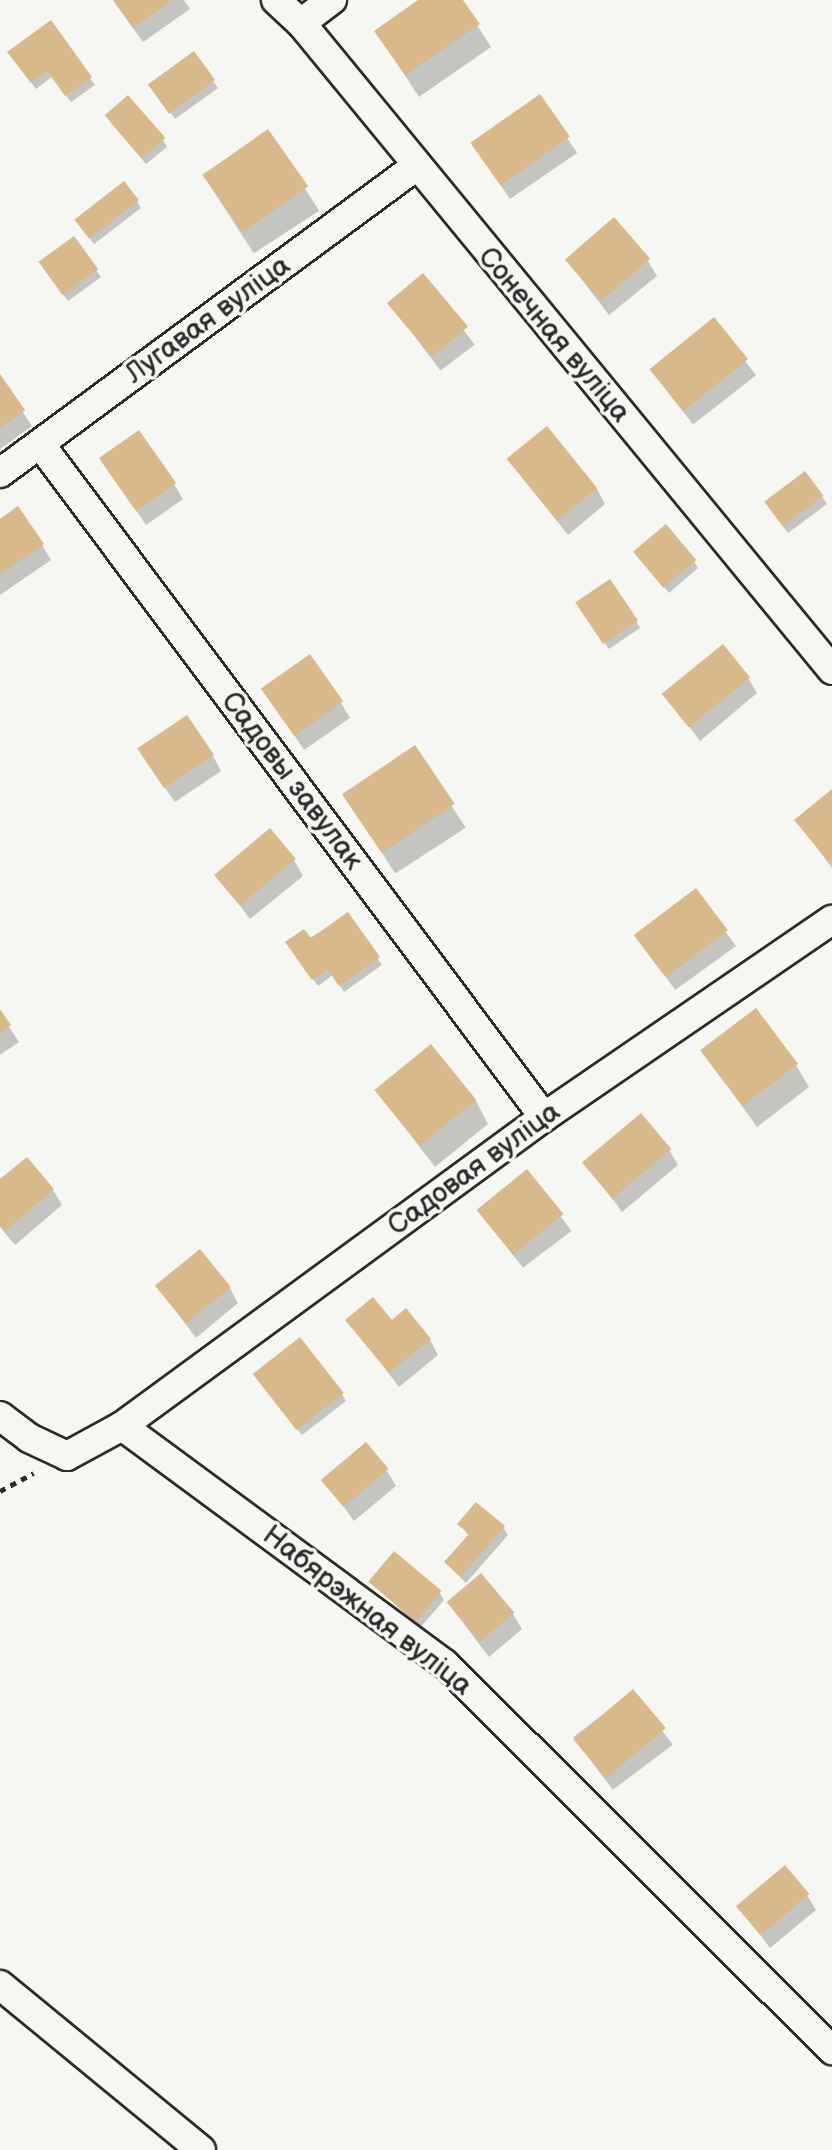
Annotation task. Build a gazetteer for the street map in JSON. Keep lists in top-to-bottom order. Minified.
{"streets":{"street":["Лугавая вуліца","Сонечная вуліца","Садовы завулак","Садовая вуліца","Набярэжная вуліца"]},"crossings":[["Лугавая вуліца","Сонечная вуліца"],["Лугавая вуліца","Садовы завулак"],["Садовы завулак","Садовая вуліца"],["Садовая вуліца","Набярэжная вуліца"]]}
